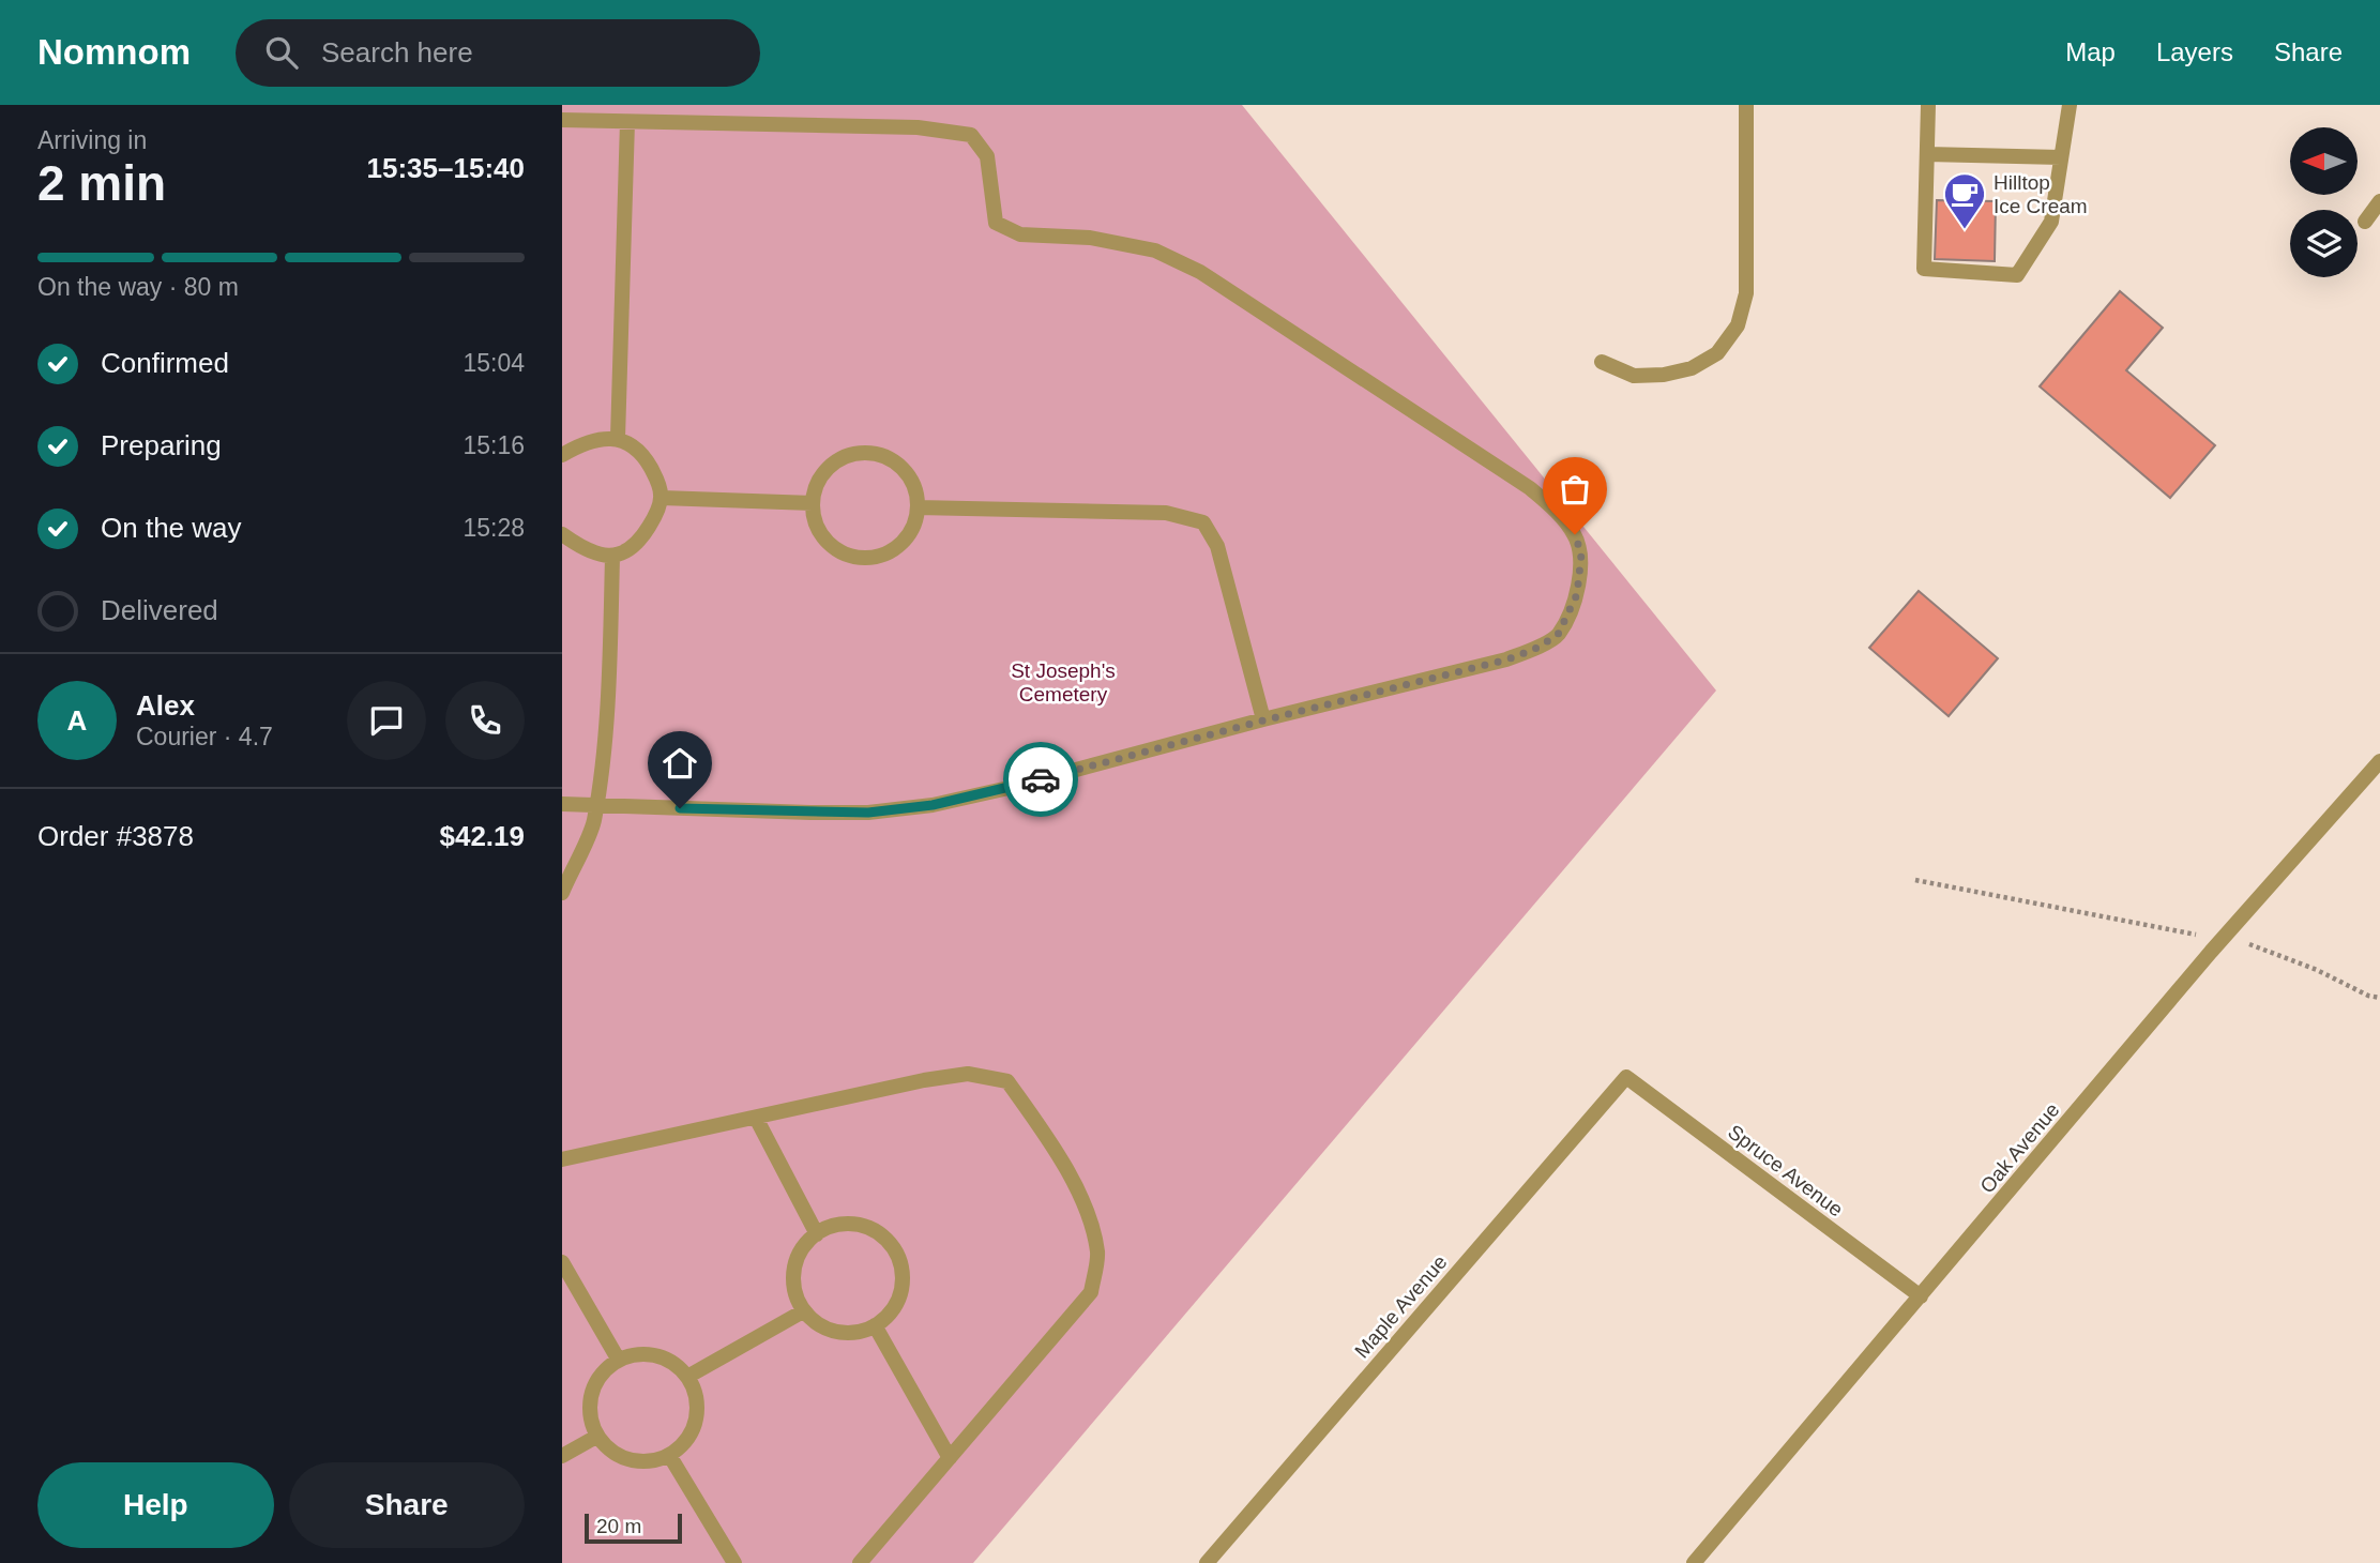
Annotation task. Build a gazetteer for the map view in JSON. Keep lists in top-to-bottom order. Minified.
{"streets":{"street":["Oak Avenue","Spruce Avenue","Maple Avenue"]},"crossings":[["Oak Avenue","Spruce Avenue"],["Spruce Avenue","Maple Avenue"]],"parks":["St Joseph's Cemetery"],"places":{"cafe":["Hilltop Ice Cream"]},"scale_bar":"20 m","north":"left","page":{"header":"Nomnom","search":"Search here","nav":["Map","Layers","Share"],"heading":["2 min","Arriving in","15:35–15:40"],"panel":["Alex","Courier · 4.7","Order #3878","$42.19"],"bar":"On the way · 80 m","list":[["Confirmed","15:04"],["Preparing","15:16"],["On the way","15:28"],"Delivered"],"round":"A","buttons":["Help","Share"],"scale":"20 m"}}
